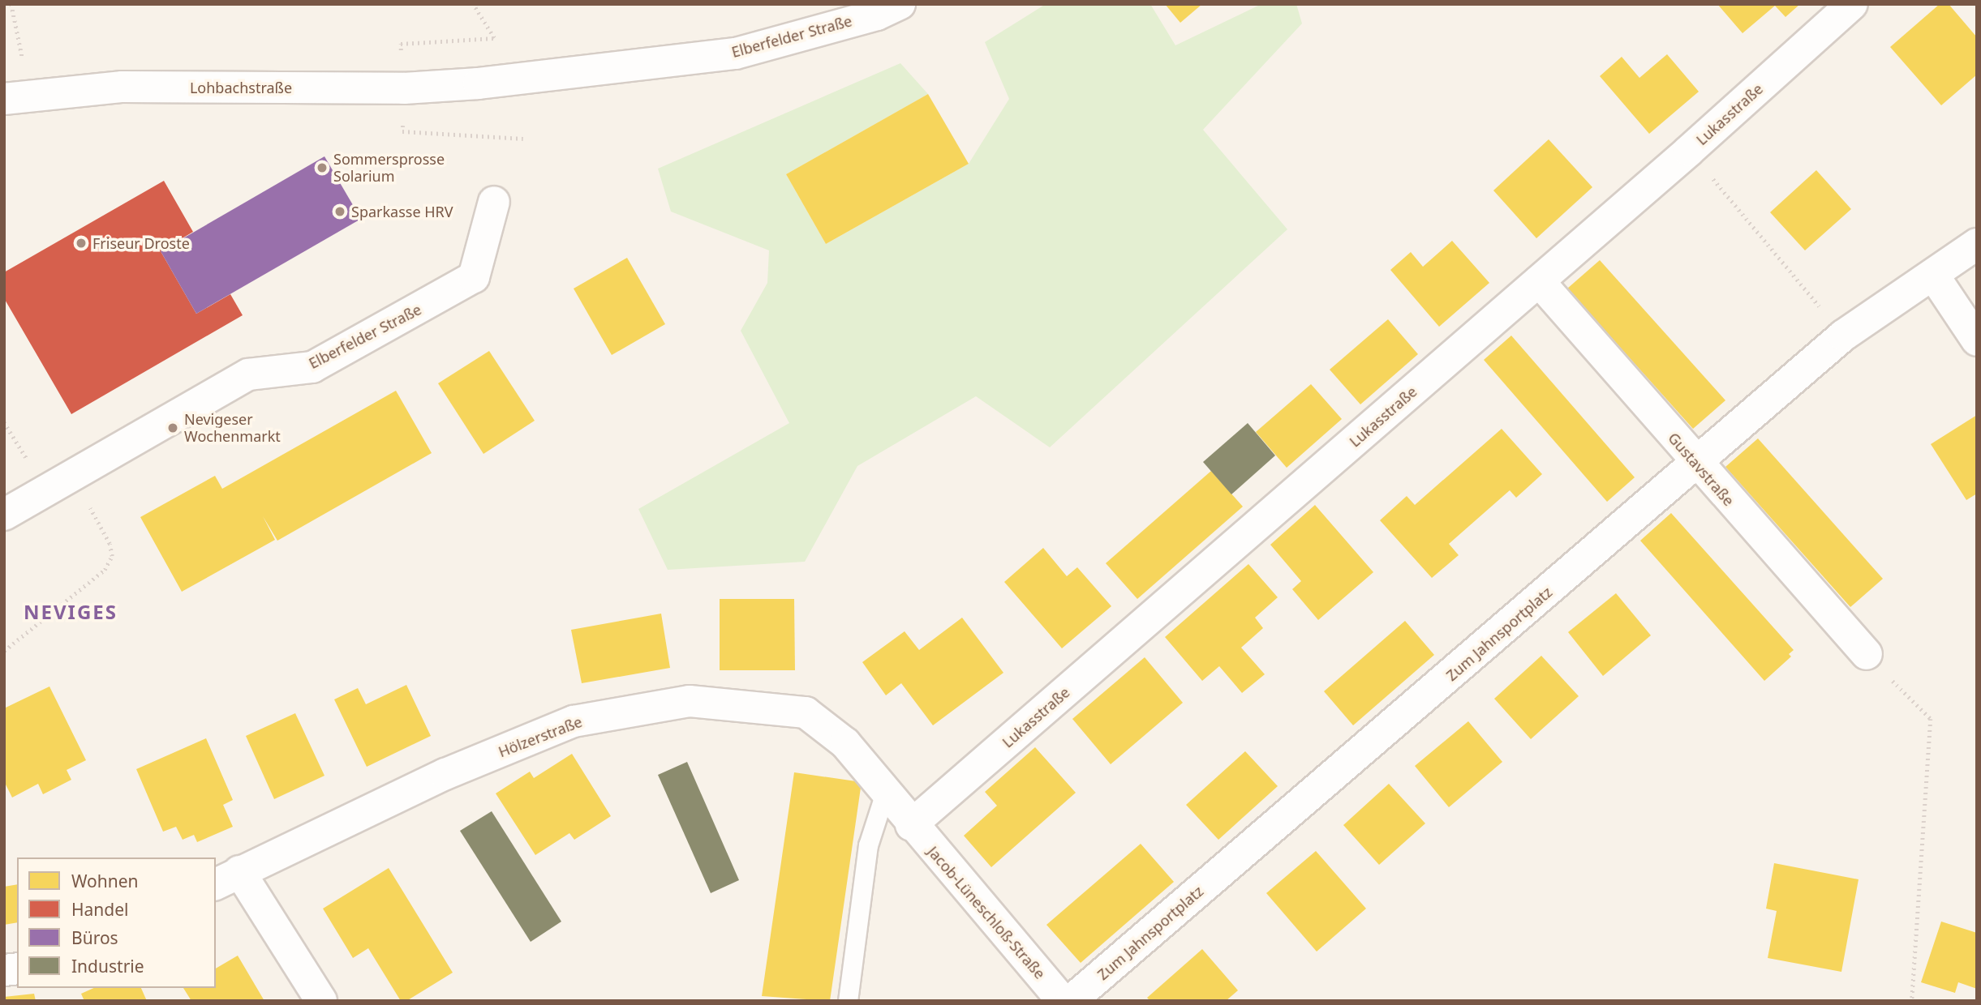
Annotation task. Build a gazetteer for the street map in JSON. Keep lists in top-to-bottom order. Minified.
{"streets":{"street":["Elberfelder Straße","Lohbachstraße","Lukasstraße","Gustavstraße","Zum Jahnsportplatz","Hölzerstraße","Jacob-Lüneschloß-Straße"]},"crossings":[["Elberfelder Straße","Lohbachstraße"],["Lukasstraße","Gustavstraße"],["Lukasstraße","Hölzerstraße"],["Lukasstraße","Jacob-Lüneschloß-Straße"],["Gustavstraße","Zum Jahnsportplatz"],["Hölzerstraße","Jacob-Lüneschloß-Straße"]],"districts":["NEVIGES"],"places":["Sommersprosse Solarium","Sparkasse HRV","Friseur Droste","Nevigeser Wochenmarkt"],"legend":["Wohnen","Handel","Büros","Industrie"]}
